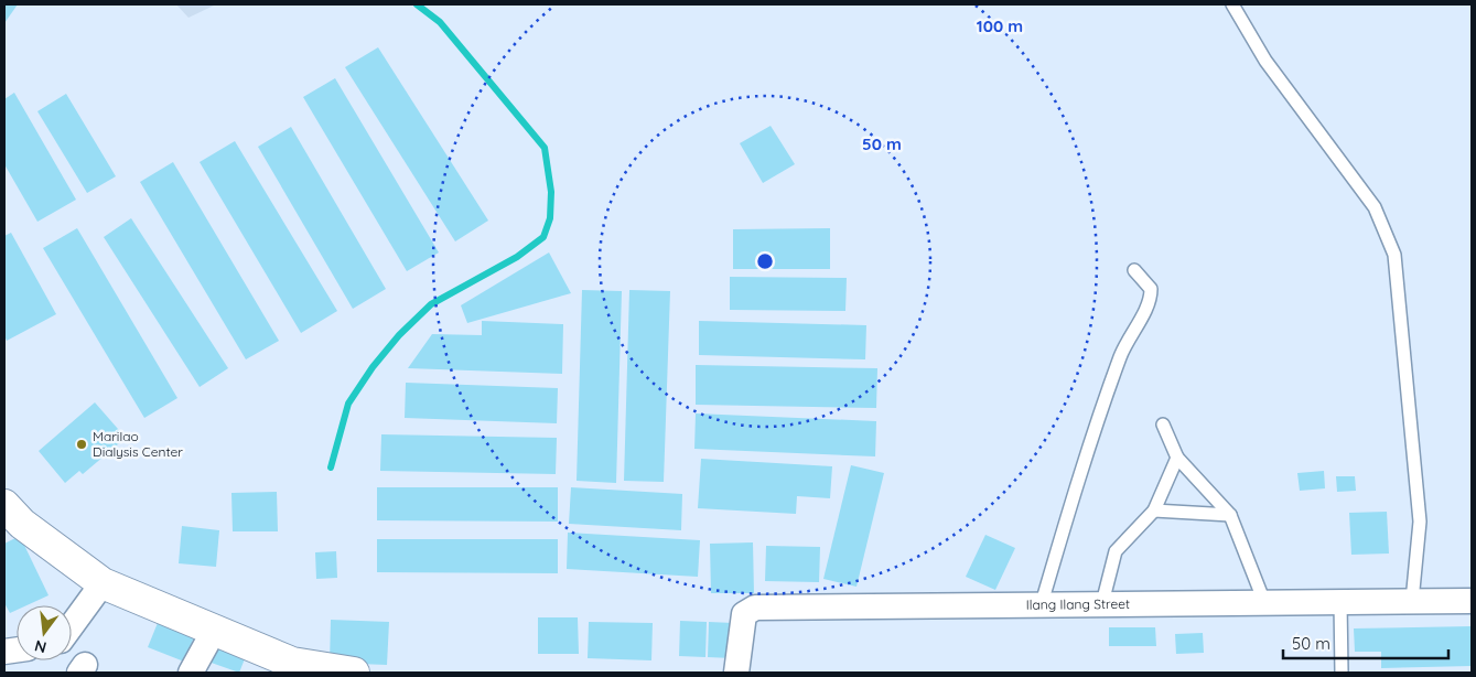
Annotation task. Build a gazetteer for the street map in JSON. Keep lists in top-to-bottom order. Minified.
{"streets":{"street":["Ilang Ilang Street"]},"places":["Marilao Dialysis Center"],"scale_bar":"50 m","north":"bottom","rings":["100 m","50 m"]}
